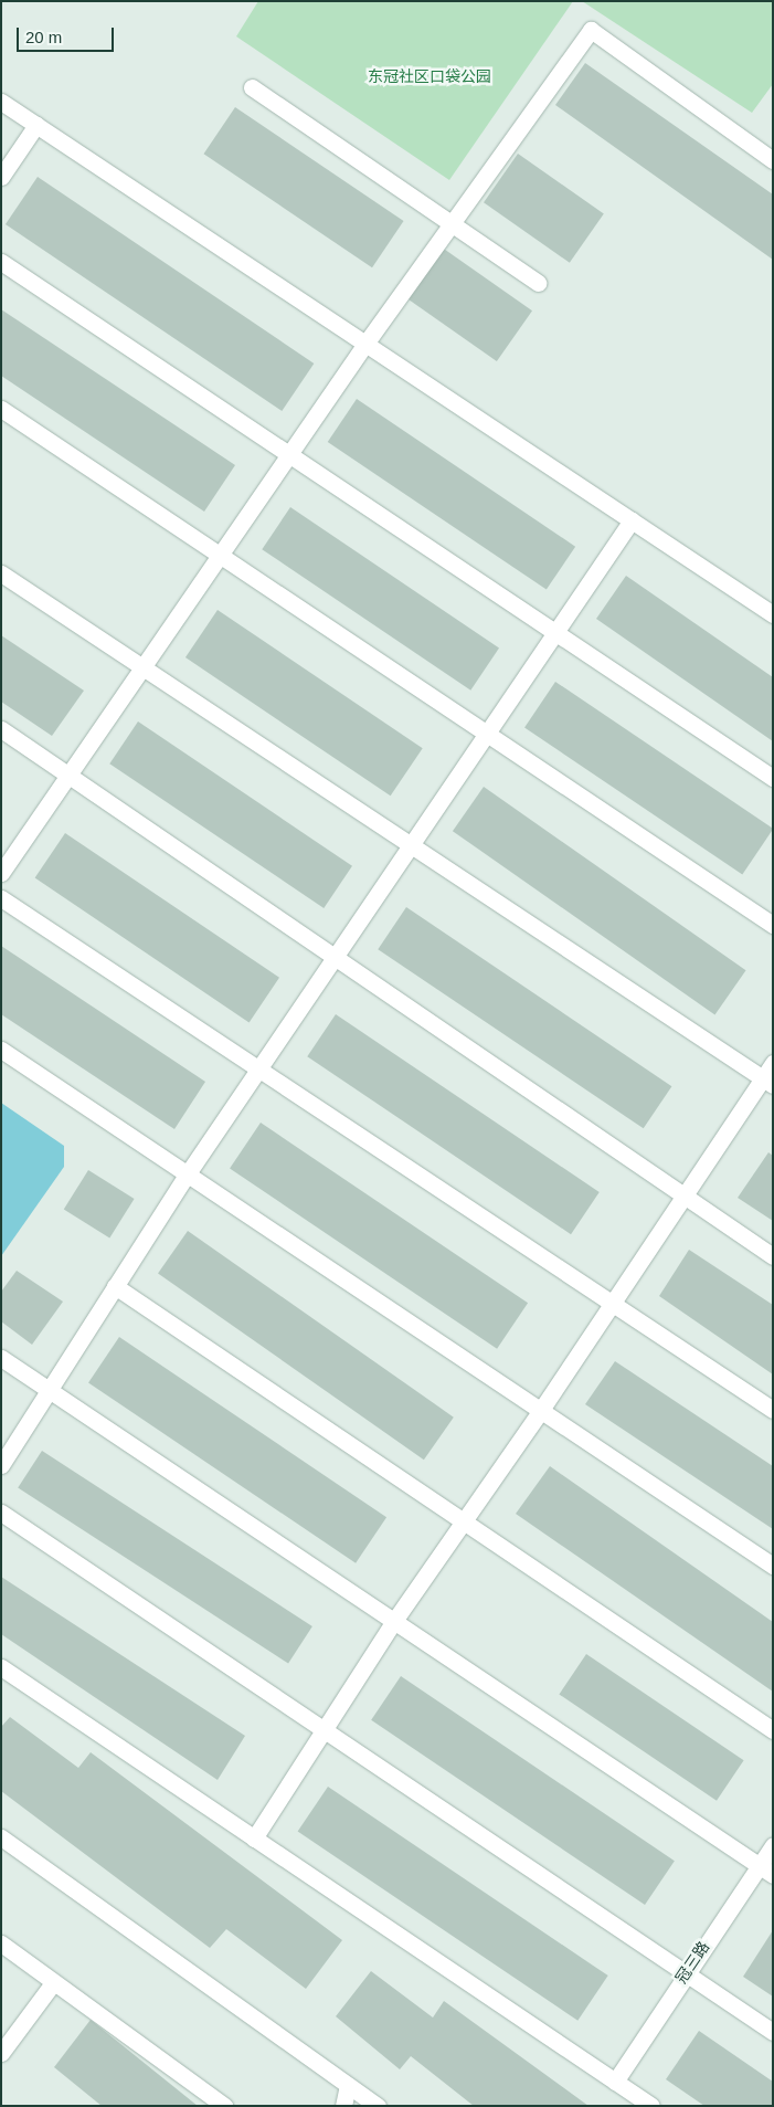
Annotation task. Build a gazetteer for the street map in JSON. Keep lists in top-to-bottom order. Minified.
{"streets":{"street":["冠三路"]},"parks":["东冠社区口袋公园"],"scale_bar":"20 m"}
